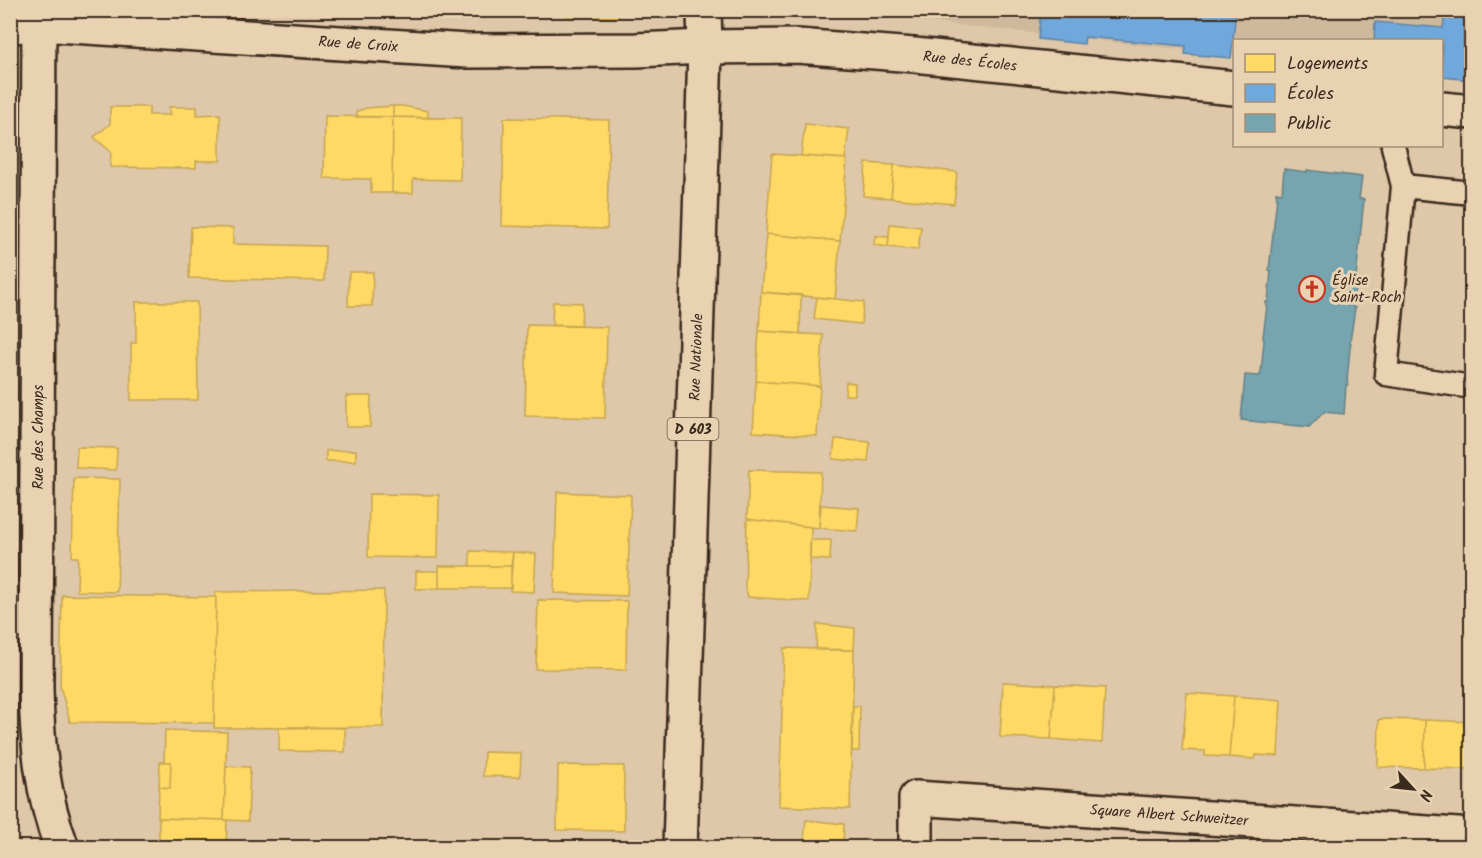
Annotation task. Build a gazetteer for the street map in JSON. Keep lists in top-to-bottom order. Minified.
{"streets":{"street":["Rue de Croix","Rue des Écoles","Rue Nationale","D 603","Rue des Champs","Square Albert Schweitzer"]},"crossings":[["Rue de Croix","Rue des Écoles"],["Rue de Croix","Rue Nationale"],["Rue de Croix","Rue des Champs"],["Rue des Écoles","Rue Nationale"]],"places":{"church":["Église Saint-Roch"]},"legend":["Logements","Écoles","Public"],"north":"bottom right"}
